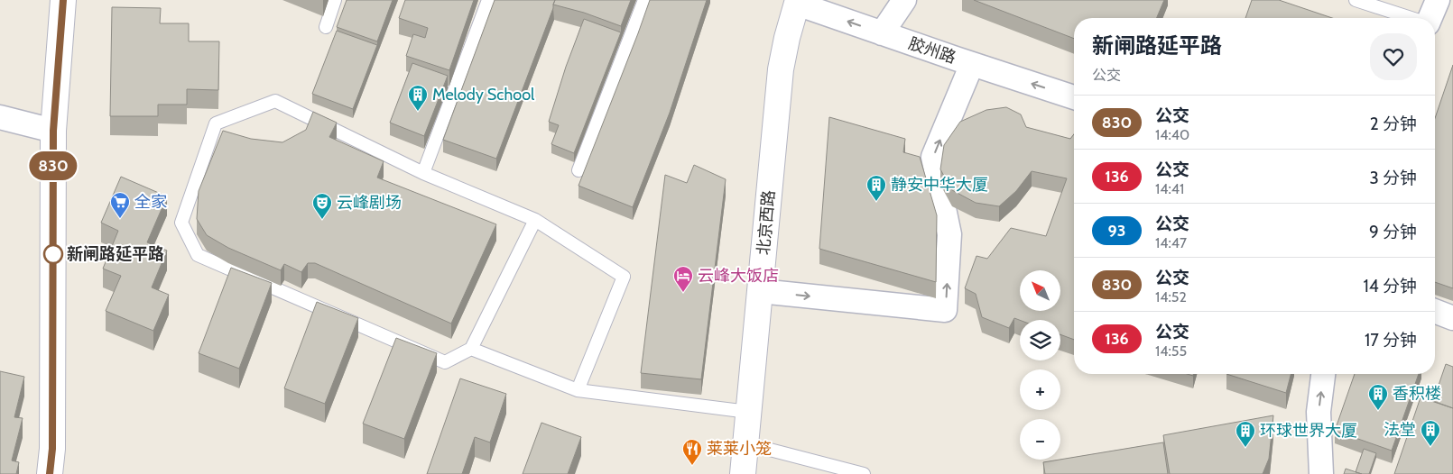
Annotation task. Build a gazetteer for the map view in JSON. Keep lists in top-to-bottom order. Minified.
{"streets":{"main road":["北京西路"],"street":["胶州路"]},"crossings":[["胶州路","北京西路"]],"one_way":["胶州路"],"places":{"building":["Melody School","静安中华大厦","香积楼","法堂","环球世界大厦"],"supermarket":["全家"],"theatre":["云峰剧场"],"other":["新闸路延平路"],"hotel":["云峰大饭店"],"restaurant":["莱莱小笼"]},"lines":["bus line 830"],"north":"top left","page":{"on_map":"830","heading":["新闸路延平路","公交"],"list":[{"mark":"830","name":"公交","note":"14:40","value":"2 分钟"},{"mark":"136","name":"公交","note":"14:41","value":"3 分钟"},{"mark":"93","name":"公交","note":"14:47","value":"9 分钟"},{"mark":"830","name":"公交","note":"14:52","value":"14 分钟"},{"mark":"136","name":"公交","note":"14:55","value":"17 分钟"}],"map_buttons":["+","−"]}}
